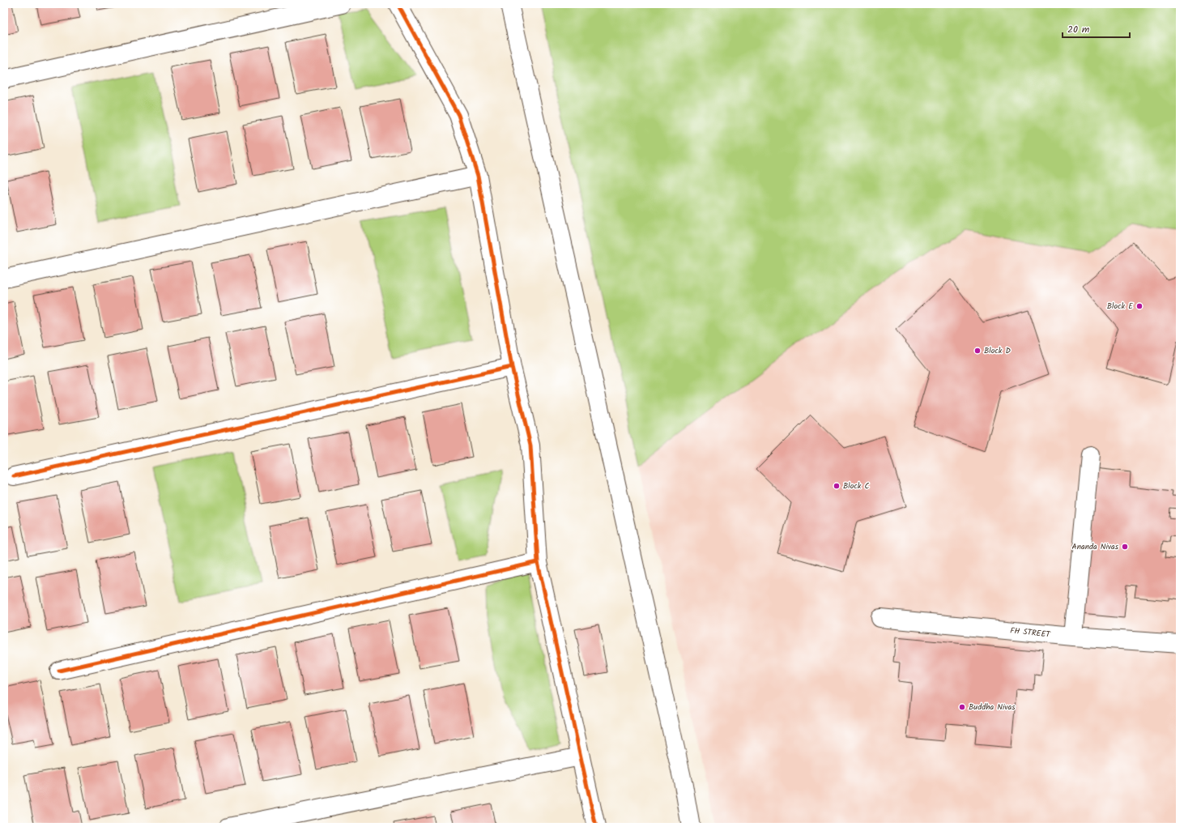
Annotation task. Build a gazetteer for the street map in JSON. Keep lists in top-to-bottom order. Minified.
{"streets":{"street":["FH STREET"]},"places":["Block E","Block D","Block C","Ananda Nivas","Buddha Nivas"],"scale_bar":"20 m"}
